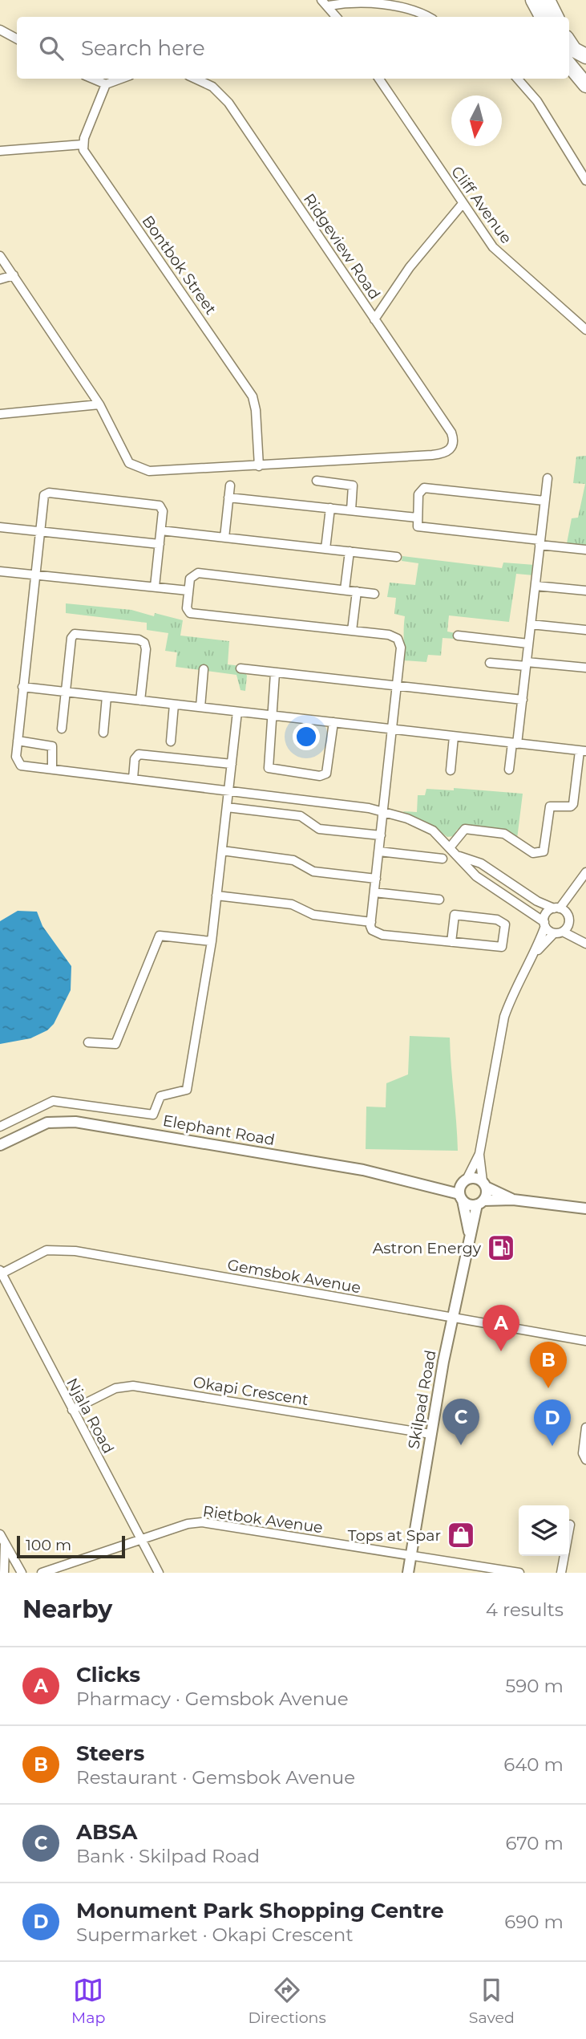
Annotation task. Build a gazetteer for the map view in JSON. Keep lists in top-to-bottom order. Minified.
{"streets":{"street":["Cliff Avenue","Ridgeview Road","Bontbok Street","Elephant Road","Gemsbok Avenue","Okapi Crescent","Skilpad Road","Njala Road","Rietbok Avenue"]},"crossings":[["Ridgeview Road","Bontbok Street"],["Elephant Road","Skilpad Road"],["Gemsbok Avenue","Skilpad Road"],["Gemsbok Avenue","Njala Road"],["Okapi Crescent","Skilpad Road"],["Okapi Crescent","Njala Road"],["Skilpad Road","Rietbok Avenue"],["Njala Road","Rietbok Avenue"]],"places":{"fuel station":["Astron Energy"],"shop":["Tops at Spar"]},"scale_bar":"100 m","north":"bottom","page":{"search":"Search here","pins":["A","B","C","D"],"scale":"100 m","heading":["Nearby","4 results"],"list":[{"mark":"A","name":"Clicks","note":"Pharmacy · Gemsbok Avenue","value":"590 m"},{"mark":"B","name":"Steers","note":"Restaurant · Gemsbok Avenue","value":"640 m"},{"mark":"C","name":"ABSA","note":"Bank · Skilpad Road","value":"670 m"},{"mark":"D","name":"Monument Park Shopping Centre","note":"Supermarket · Okapi Crescent","value":"690 m"}],"nav":["Map","Directions","Saved"]}}
